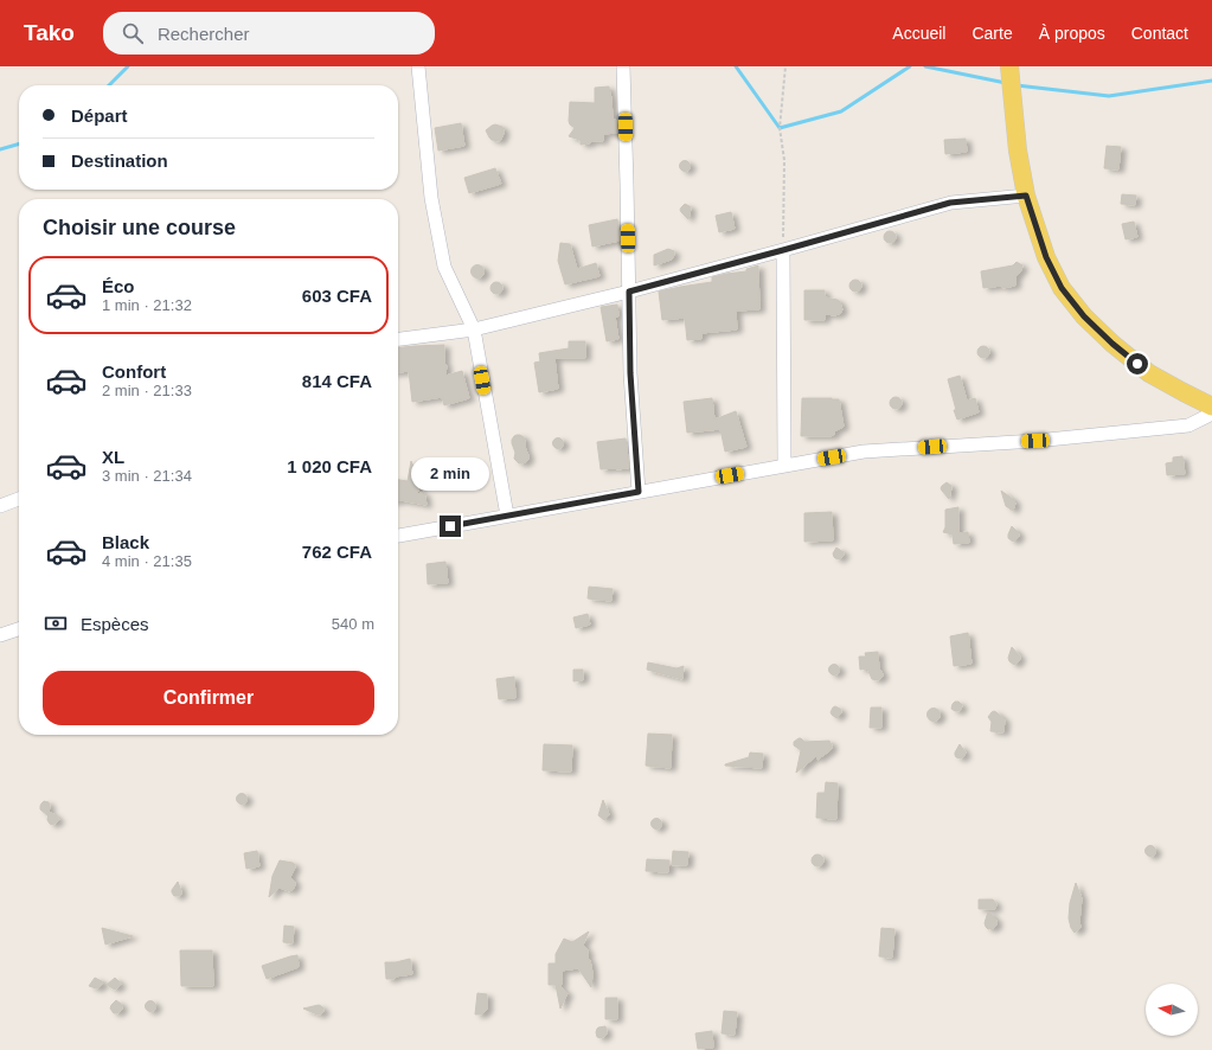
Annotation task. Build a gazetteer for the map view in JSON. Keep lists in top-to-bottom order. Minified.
{"north":"left","page":{"header":"Tako","search":"Rechercher","nav":["Accueil","Carte","À propos","Contact"],"banner":["Départ","Destination"],"heading":"Choisir une course","list":[{"name":"Éco","note":"1 min · 21:32","value":"603 CFA"},{"name":"Confort","note":"2 min · 21:33","value":"814 CFA"},{"name":"XL","note":"3 min · 21:34","value":"1 020 CFA"},{"name":"Black","note":"4 min · 21:35","value":"762 CFA"}],"bubble":"2 min","pay":["Espèces","540 m"],"buttons":"Confirmer"}}
